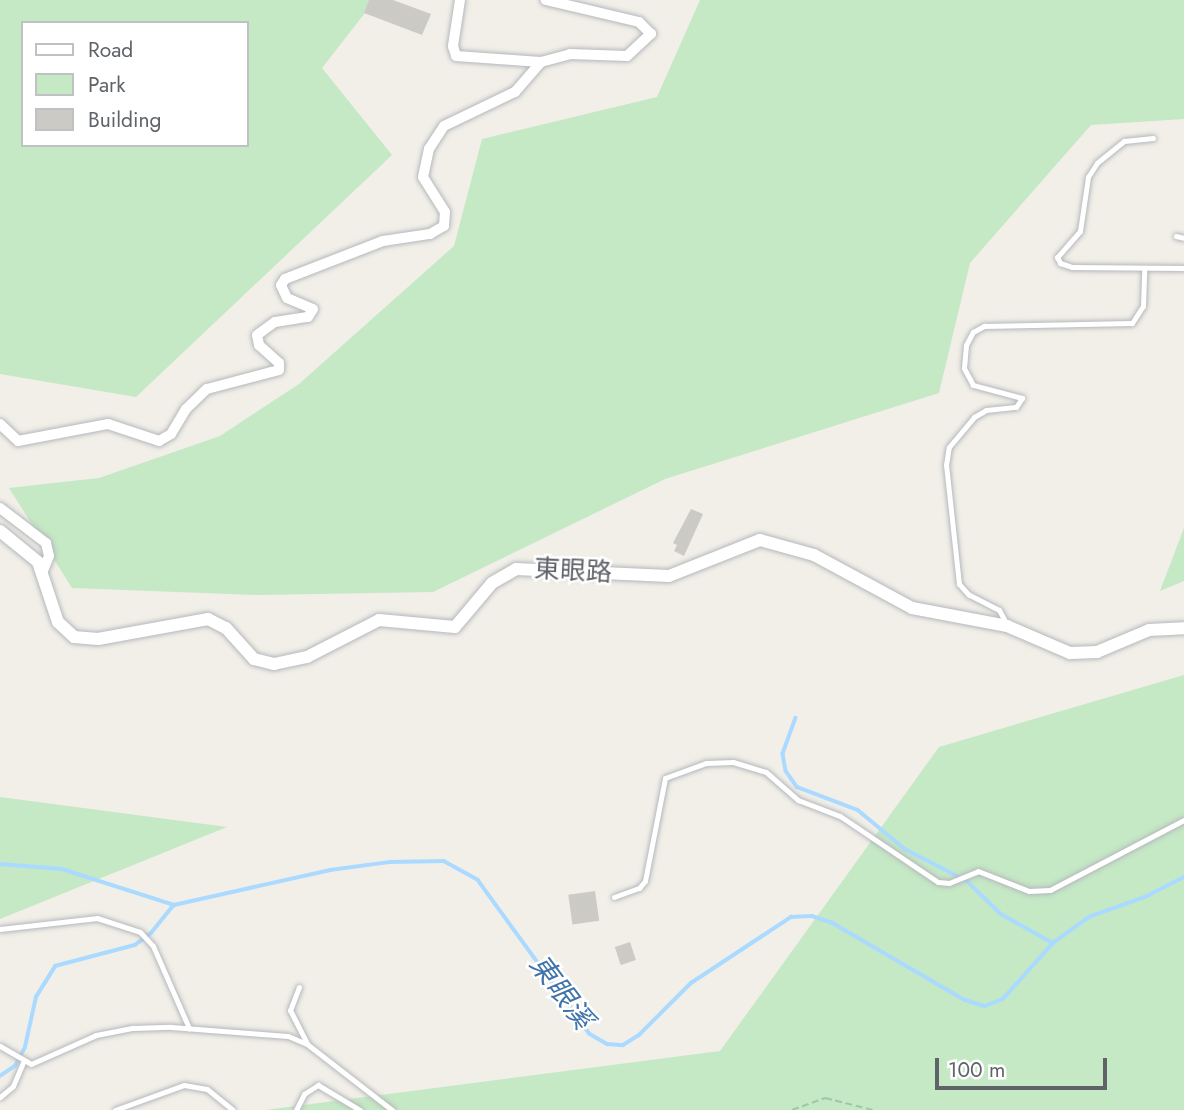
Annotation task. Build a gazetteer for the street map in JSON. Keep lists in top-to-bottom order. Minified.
{"streets":{"street":["東眼路"]},"water":["東眼溪"],"legend":["Road","Park","Building"],"scale_bar":"100 m"}
